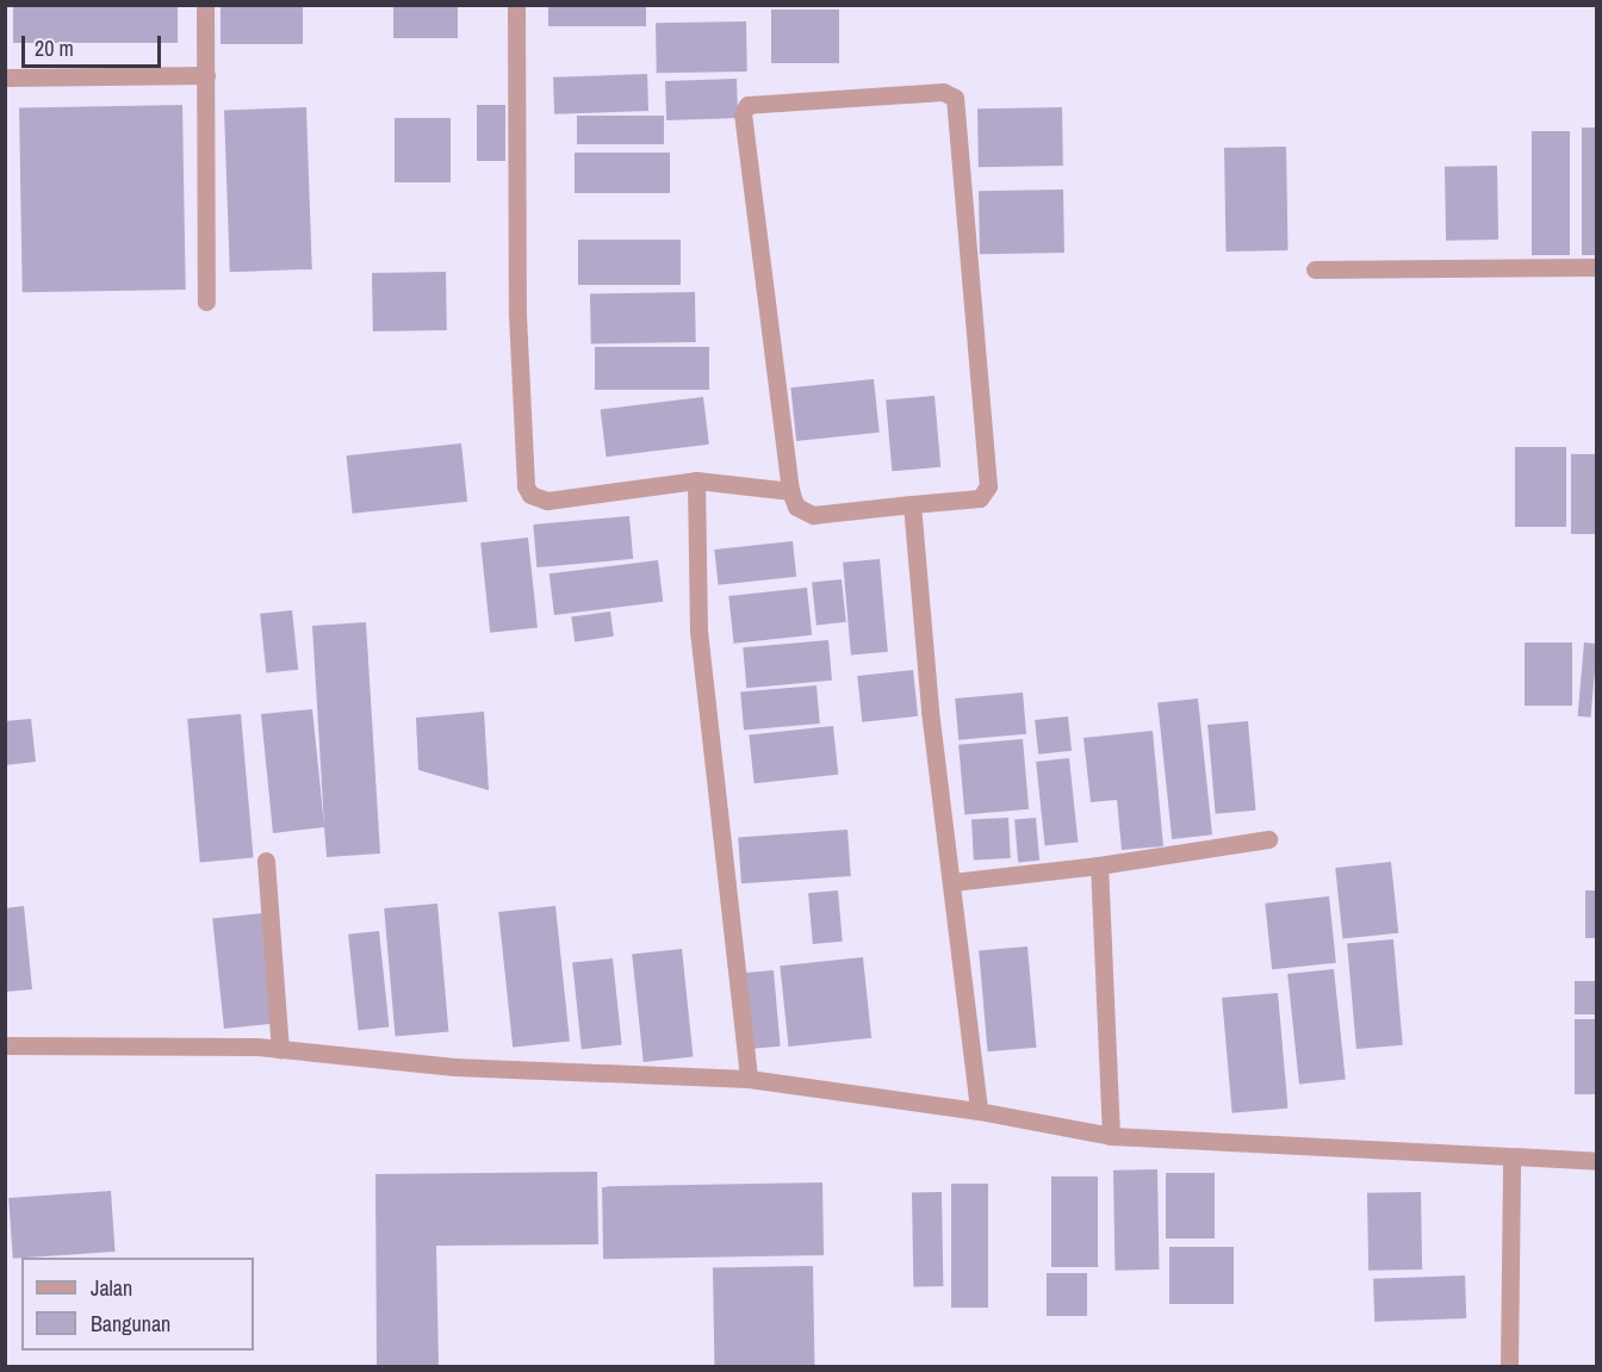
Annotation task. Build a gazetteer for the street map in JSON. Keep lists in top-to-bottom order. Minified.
{"legend":["Jalan","Bangunan"],"scale_bar":"20 m"}
